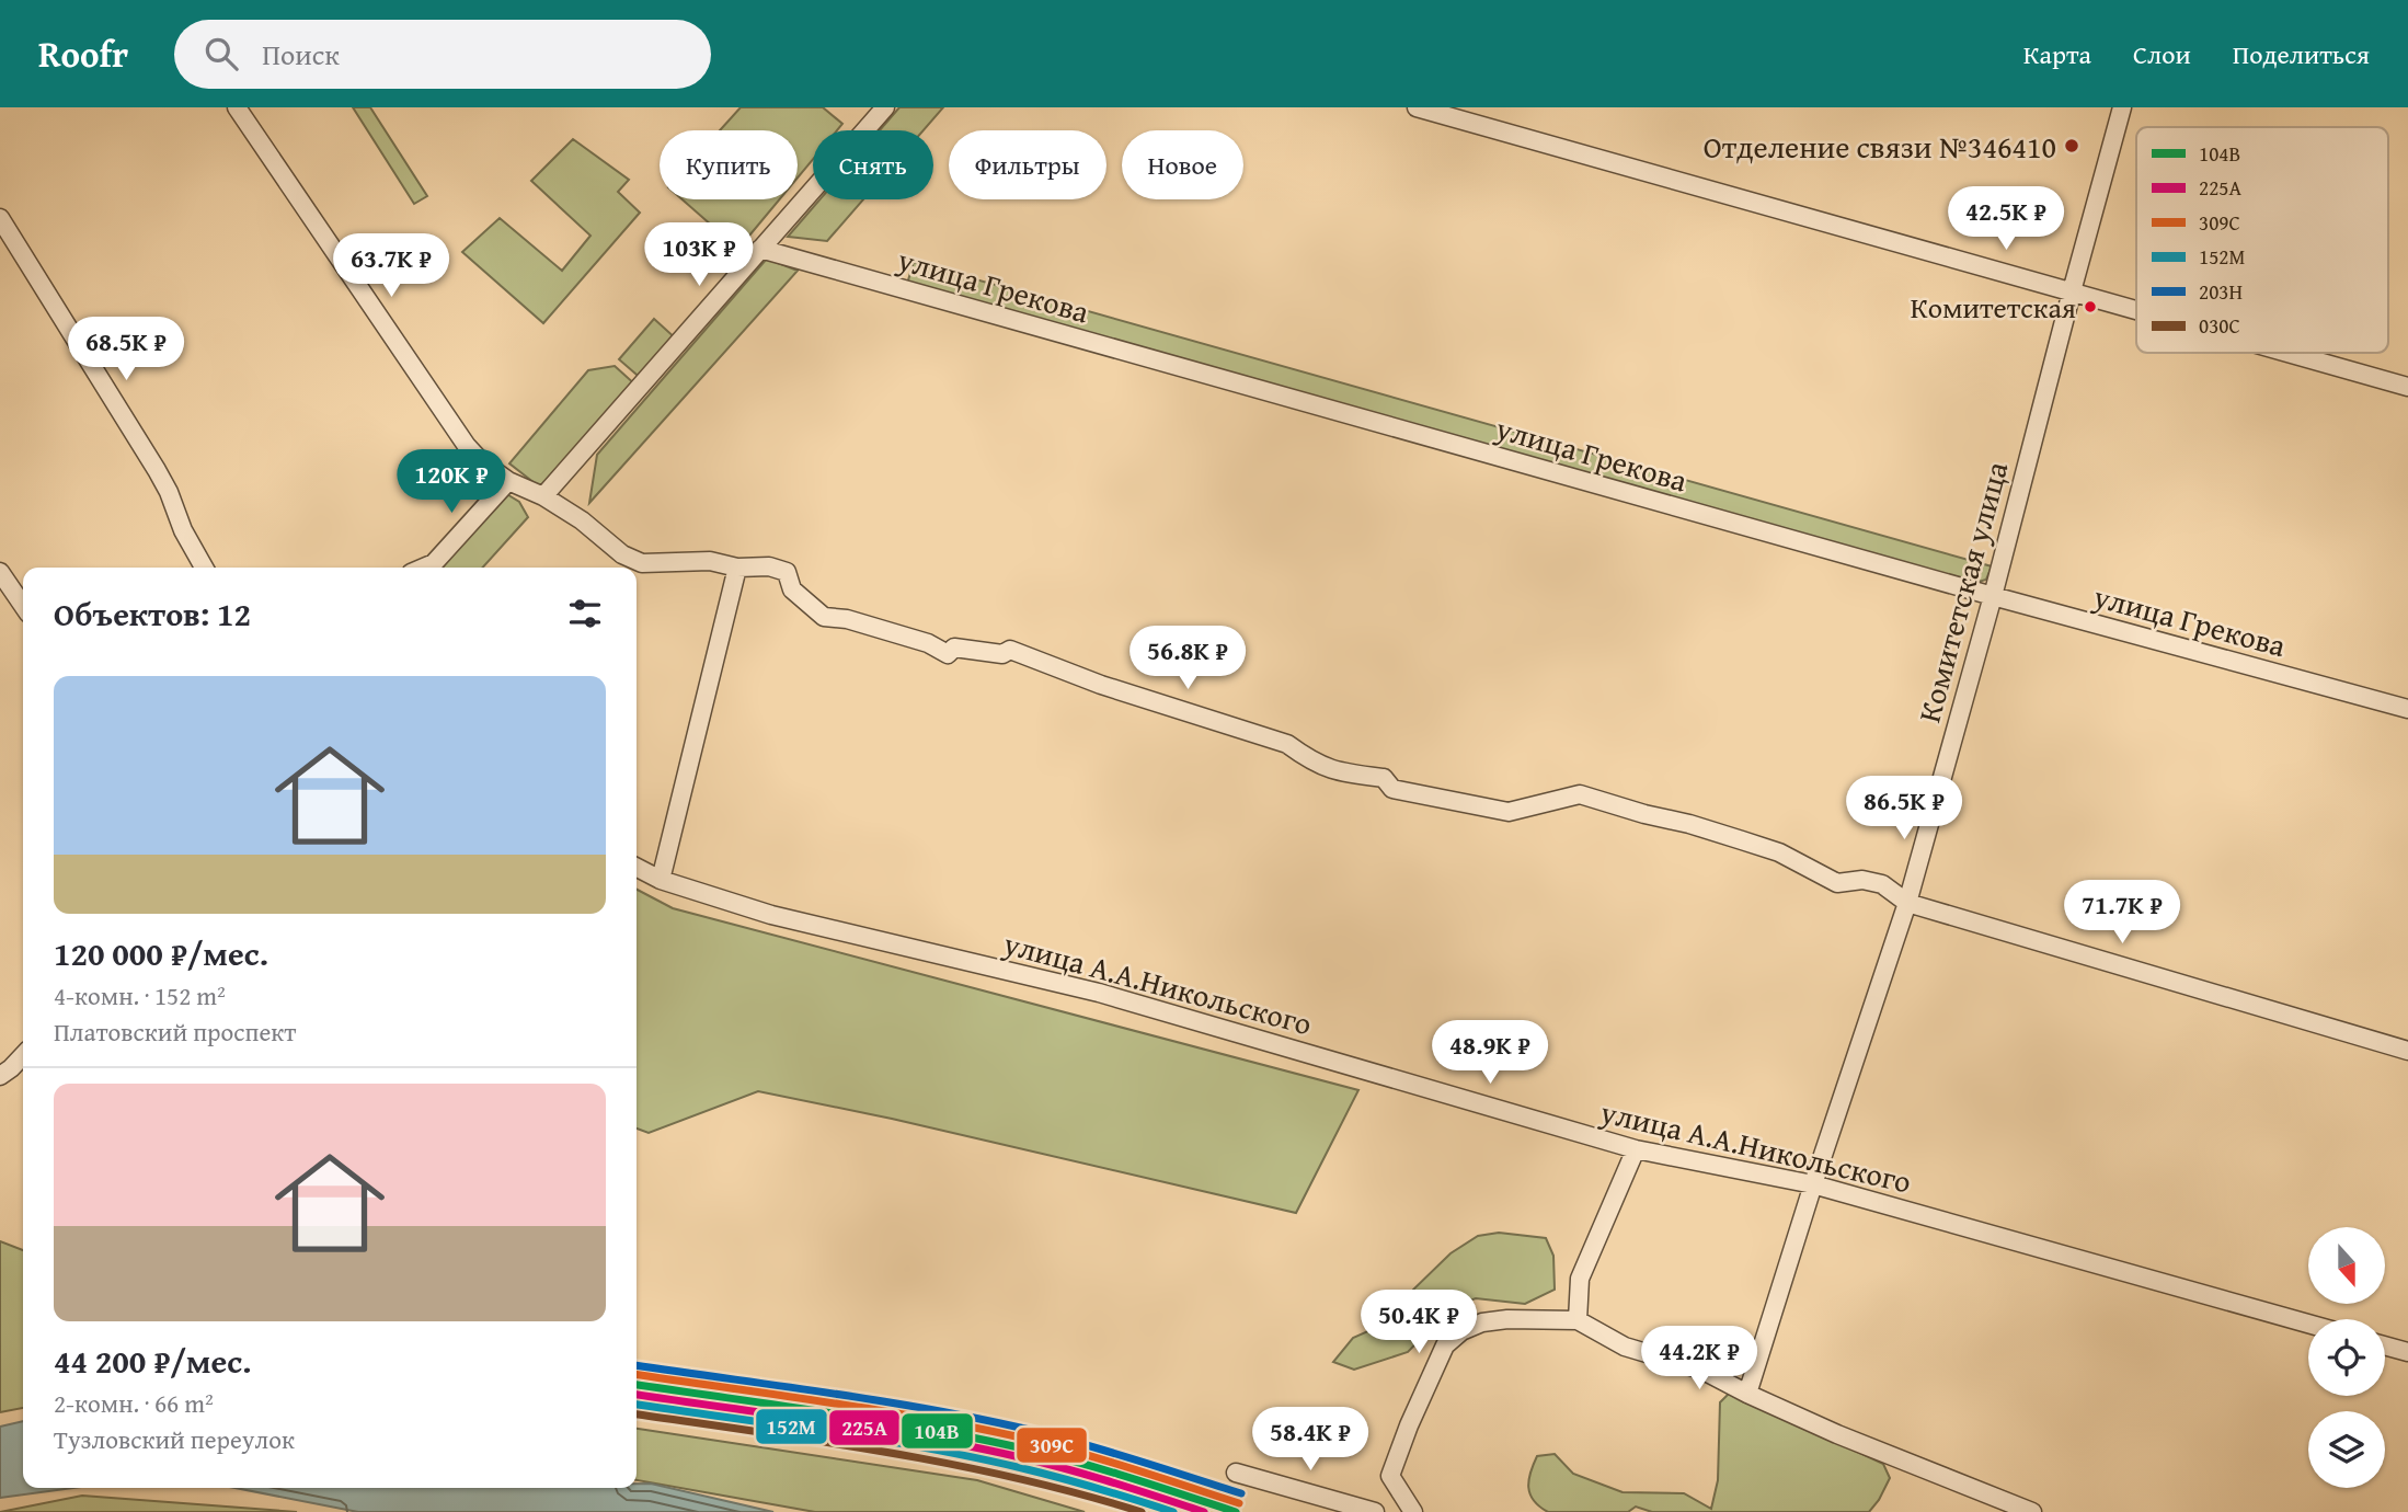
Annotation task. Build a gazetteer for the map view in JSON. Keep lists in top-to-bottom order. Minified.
{"streets":{"street":["улица Грекова","Комитетская улица","улица А.А.Никольского"]},"crossings":[["улица Грекова","Комитетская улица"],["Комитетская улица","улица А.А.Никольского"]],"places":["Отделение связи №346410","Комитетская"],"lines":["transit line 203Н","transit line 309С","transit line 104В","transit line 225А","transit line 152М","transit line 030C"],"legend":["104В","225А","309С","152М","203Н","030C"],"north":"bottom","page":{"header":"Roofr","search":"Поиск","nav":["Карта","Слои","Поделиться"],"chip":["Купить","Снять","Фильтры","Новое"],"price":["42.5K ₽","103K ₽","63.7K ₽","68.5K ₽","120K ₽","56.8K ₽","86.5K ₽","71.7K ₽","48.9K ₽","50.4K ₽","44.2K ₽","58.4K ₽"],"heading":"Объектов: 12","list":[{"name":"120 000 ₽/мес.","note":"4-комн. · 152 m² · Платовский проспект"},{"name":"44 200 ₽/мес.","note":"2-комн. · 66 m² · Тузловский переулок"}]}}
